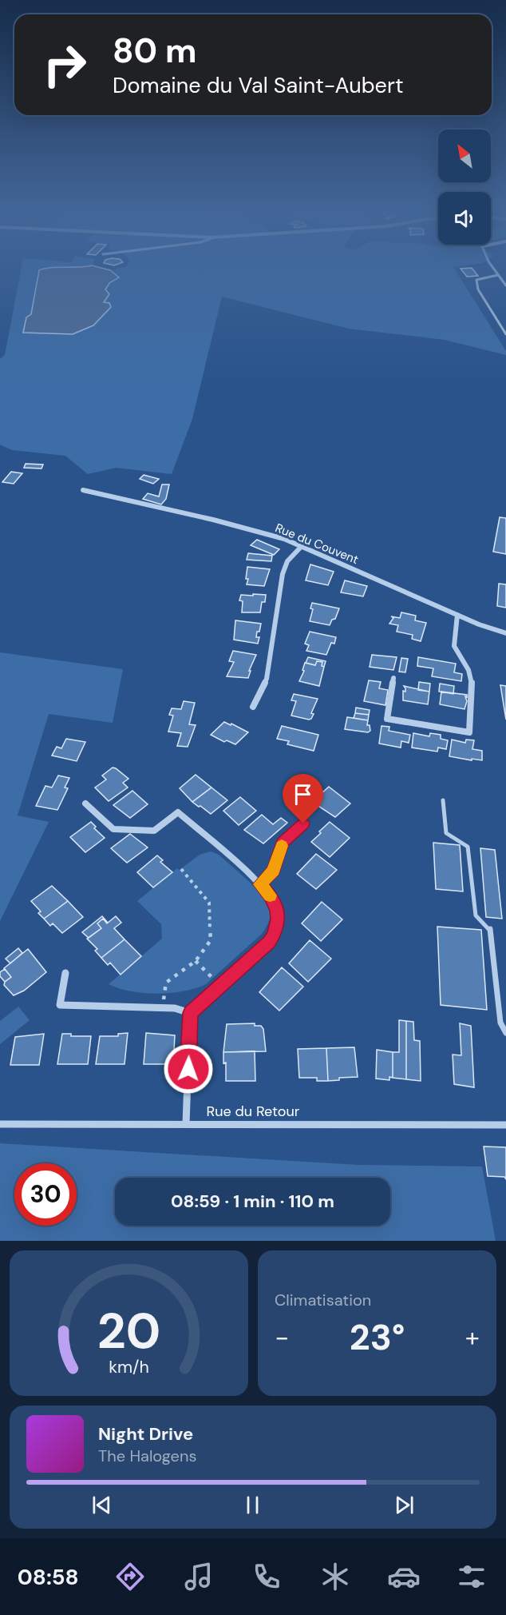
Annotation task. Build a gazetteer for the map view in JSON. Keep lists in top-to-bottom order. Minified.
{"streets":{"street":["Rue du Couvent","Rue du Retour"]},"north":"top left","page":{"turn":["80 m","Domaine du Val Saint-Aubert"],"limit":"30","trip":"08:59 · 1 min · 110 m","tile":"Climatisation","heat":["−","23°","+"],"song":["Night Drive","The Halogens"],"tabs":"08:58","gauge":["20","km/h"]}}
